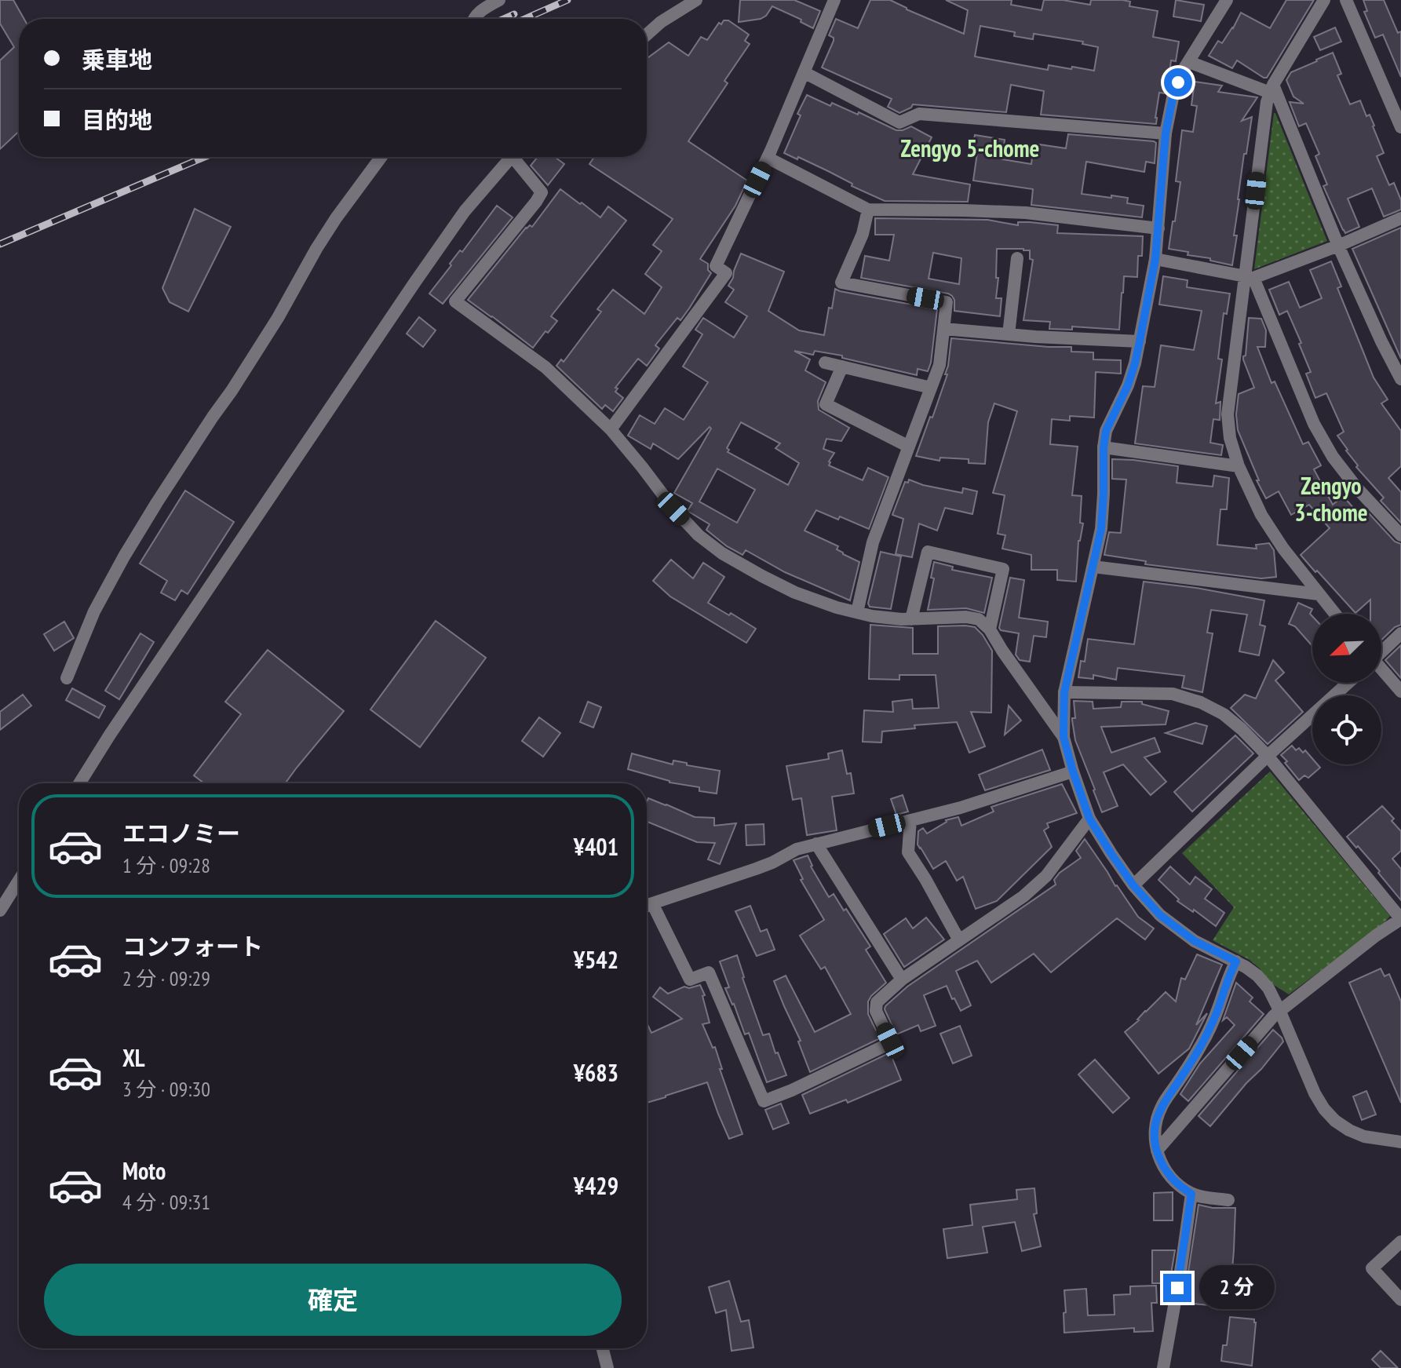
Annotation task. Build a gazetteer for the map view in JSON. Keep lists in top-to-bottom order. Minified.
{"districts":["Zengyo 5-chome","Zengyo 3-chome"],"north":"bottom left","page":{"banner":["乗車地","目的地"],"list":[{"name":"エコノミー","note":"1 分 · 09:28","value":"¥401"},{"name":"コンフォート","note":"2 分 · 09:29","value":"¥542"},{"name":"XL","note":"3 分 · 09:30","value":"¥683"},{"name":"Moto","note":"4 分 · 09:31","value":"¥429"}],"buttons":"確定","bubble":"2 分"}}
